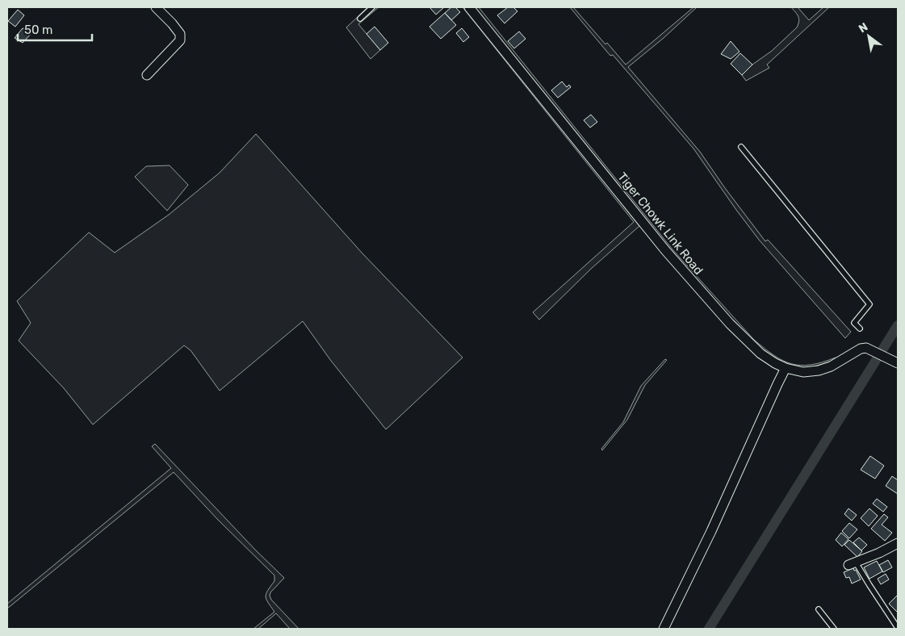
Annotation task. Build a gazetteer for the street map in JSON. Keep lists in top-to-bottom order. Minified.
{"streets":{"street":["Tiger Chowk Link Road"]},"scale_bar":"50 m","north":"top left"}
